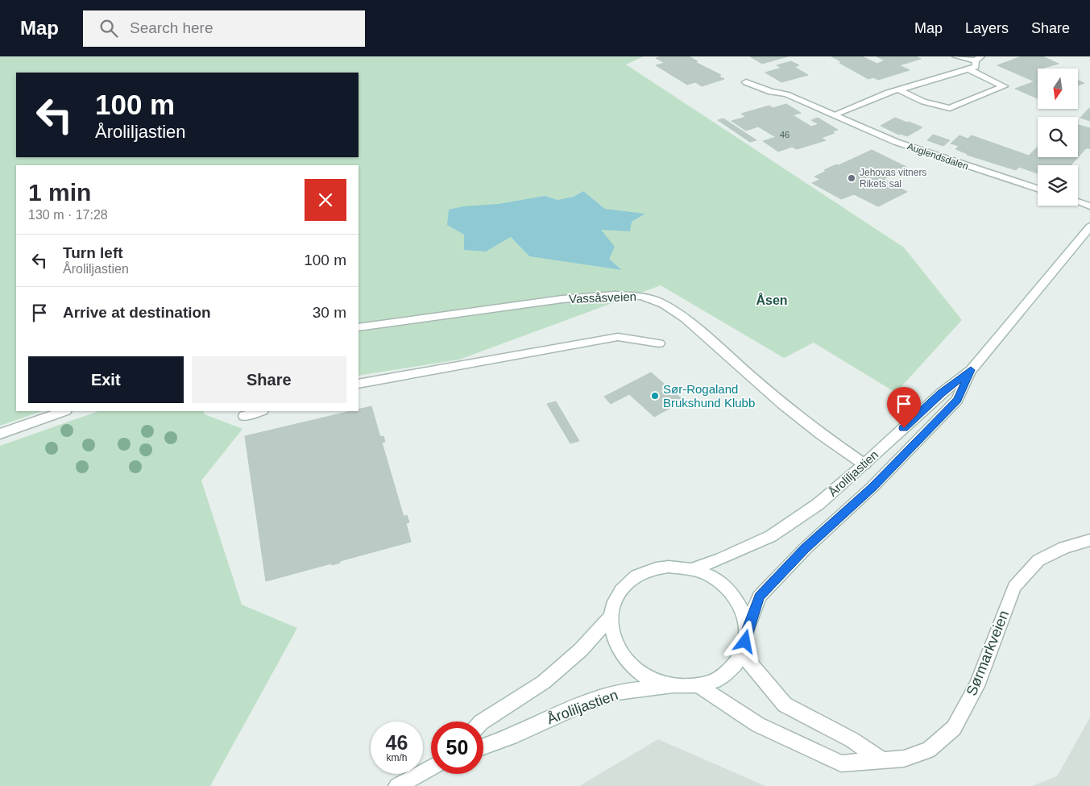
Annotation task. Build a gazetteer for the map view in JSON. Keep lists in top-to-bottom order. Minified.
{"streets":{"main road":["Auglendsdalen","Vassåsveien","Åroliljastien","Sørmarkveien"]},"crossings":[["Vassåsveien","Åroliljastien"],["Åroliljastien","Sørmarkveien"]],"districts":["Åsen"],"places":["Jehovas vitners Rikets sal","Sør-Rogaland Brukshund Klubb"],"house_numbers":["46"],"north":"bottom","page":{"header":"Map","search":"Search here","nav":["Map","Layers","Share"],"turn":["100 m","Åroliljastien"],"heading":["1 min","130 m · 17:28"],"list":[{"name":"Turn left","note":"Åroliljastien","value":"100 m"},{"name":"Arrive at destination","value":"30 m"}],"buttons":["Exit","Share"],"speed":"46 km/h","limit":"50"}}
